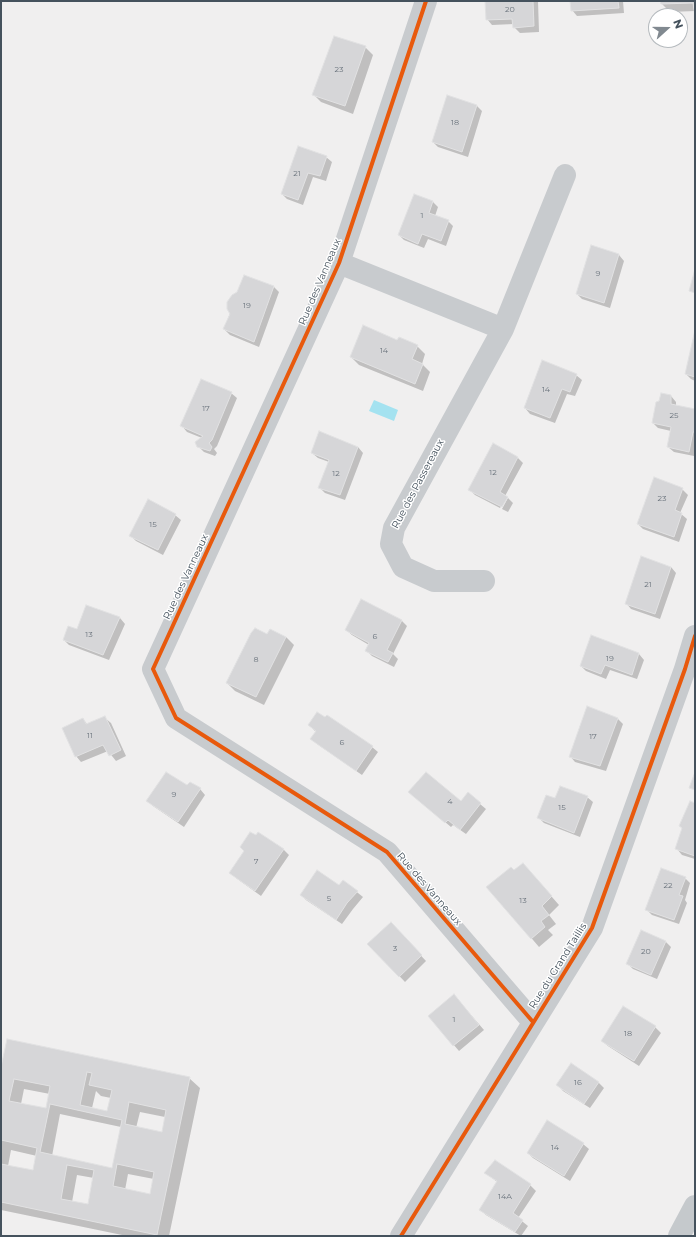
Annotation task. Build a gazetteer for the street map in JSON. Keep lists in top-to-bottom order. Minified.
{"streets":{"street":["Rue des Vanneaux","Rue des Passereaux","Rue du Grand Taillis"]},"crossings":[["Rue des Vanneaux","Rue du Grand Taillis"]],"house_numbers":["20","23","18","21","1","9","19","14","14","17","25","12","12","23","15","21","13","6","19","8","11","17","6","9","4","15","7","22","5","13","3","20","1","18","16","14","14A"],"north":"right"}
